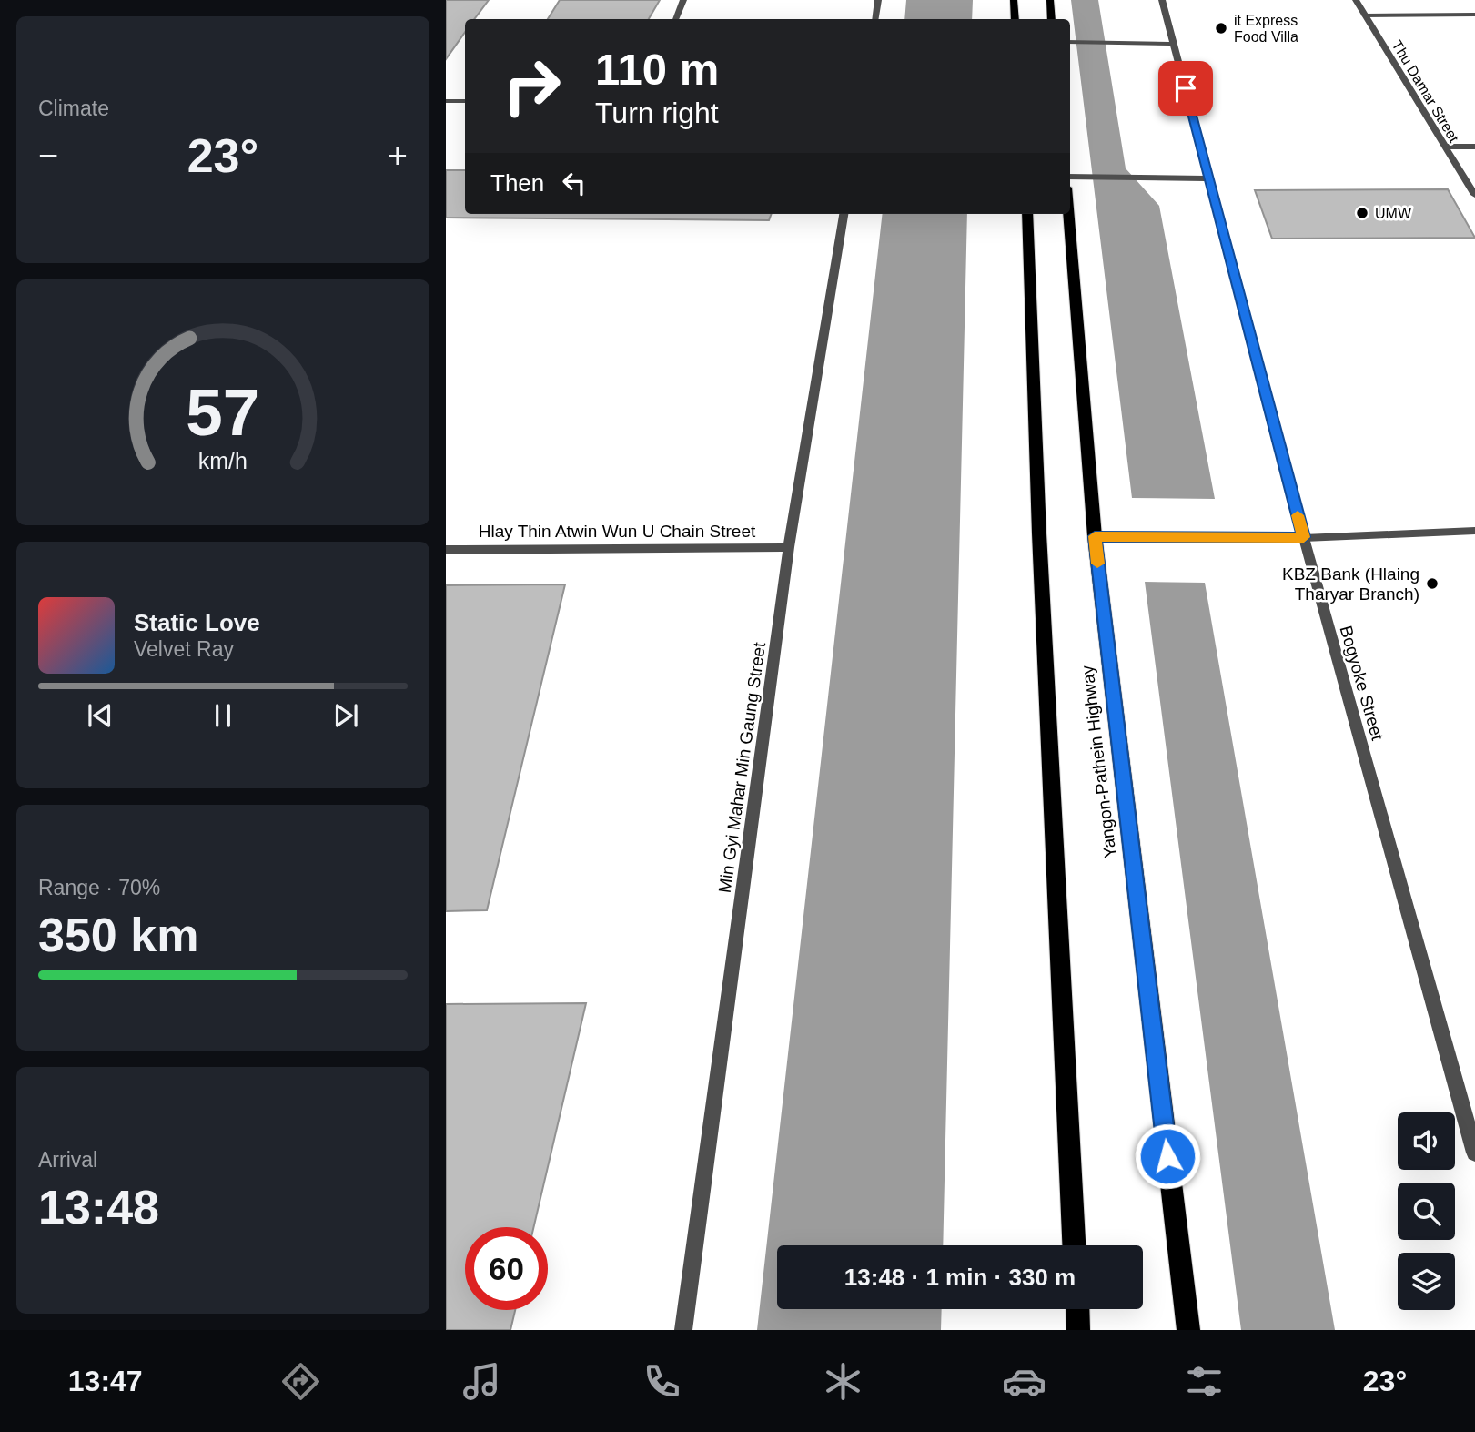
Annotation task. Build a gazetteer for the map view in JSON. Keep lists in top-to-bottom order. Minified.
{"streets":{"main road":["Yangon-Pathein Highway"],"street":["Thu Damar Street","Hlay Thin Atwin Wun U Chain Street","Bogyoke Street","Min Gyi Mahar Min Gaung Street"]},"crossings":[["Hlay Thin Atwin Wun U Chain Street","Min Gyi Mahar Min Gaung Street"]],"places":["it Express Food Villa","UMW","KBZ Bank (Hlaing Tharyar Branch)"],"page":{"tile":["Climate",["Range · 70%","350 km"],["Arrival","13:48"]],"turn":["110 m","Turn right"],"heat":["−","23°","+"],"then":"Then","song":["Static Love","Velvet Ray"],"limit":"60","trip":"13:48 · 1 min · 330 m","tabs":["13:47","23°"],"gauge":["57","km/h"]}}
